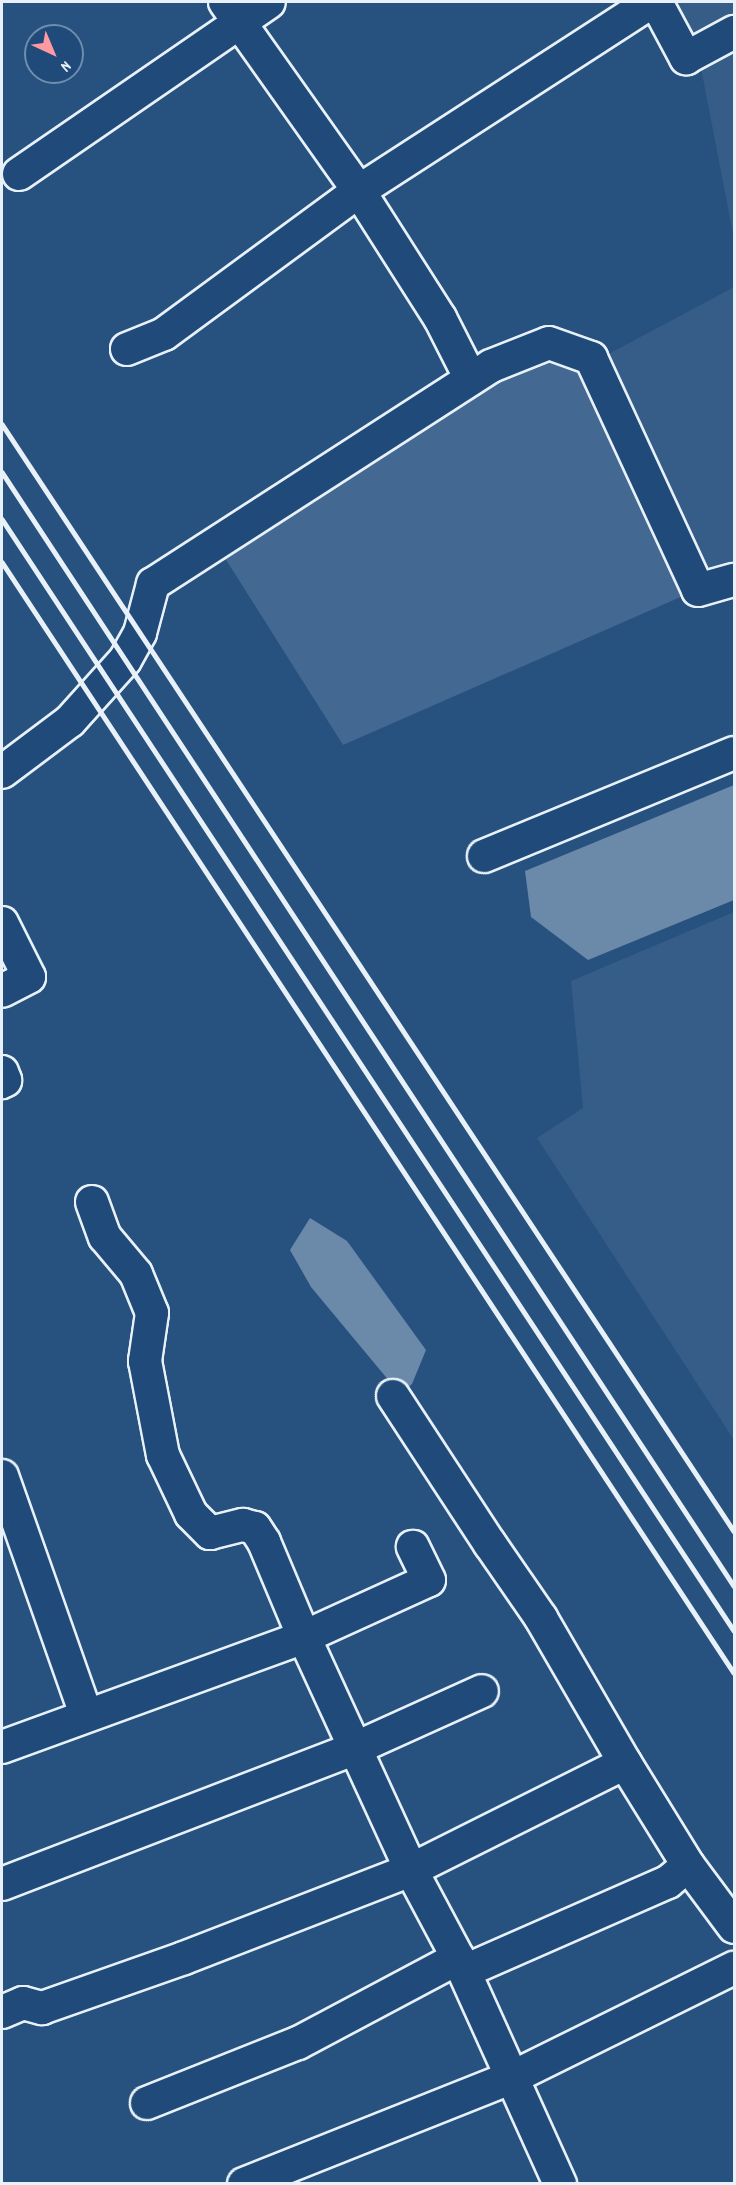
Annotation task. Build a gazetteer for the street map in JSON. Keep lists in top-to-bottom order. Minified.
{"north":"bottom right"}
